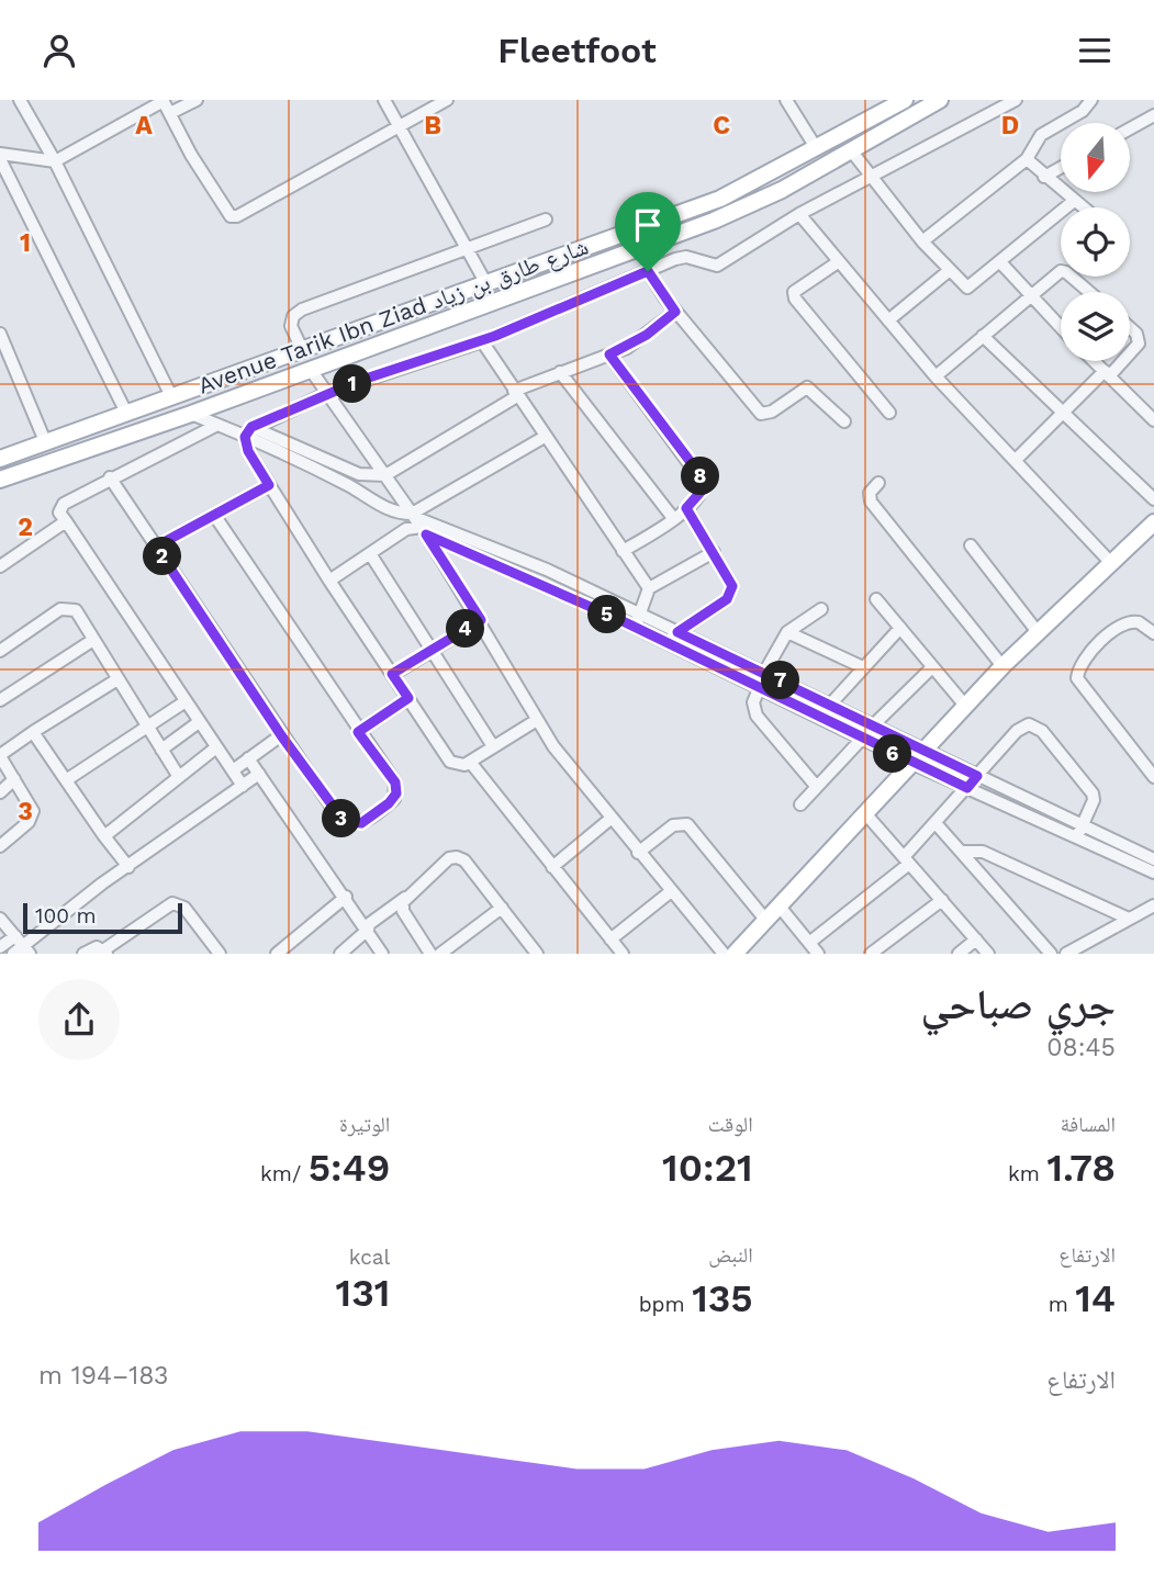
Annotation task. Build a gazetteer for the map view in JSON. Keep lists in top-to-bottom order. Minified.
{"streets":{"main road":["Avenue Tarik Ibn Ziad شارع طارق بن زياد"]},"scale_bar":"100 m","north":"bottom","page":{"header":"Fleetfoot","pins":["1","8","2","5","4","7","6","3"],"scale":"100 m","heading":["جري صباحي","08:45"],"stats":[["المسافة","1.78 km"],["الوقت","10:21"],["الوتيرة","5:49 /km"],["الارتفاع","14 m"],["النبض","135 bpm"],["kcal","131"]],"chart":["الارتفاع","183–194 m"]},"grid":{"columns":["A","B","C","D"],"rows":["1","2","3"]}}
